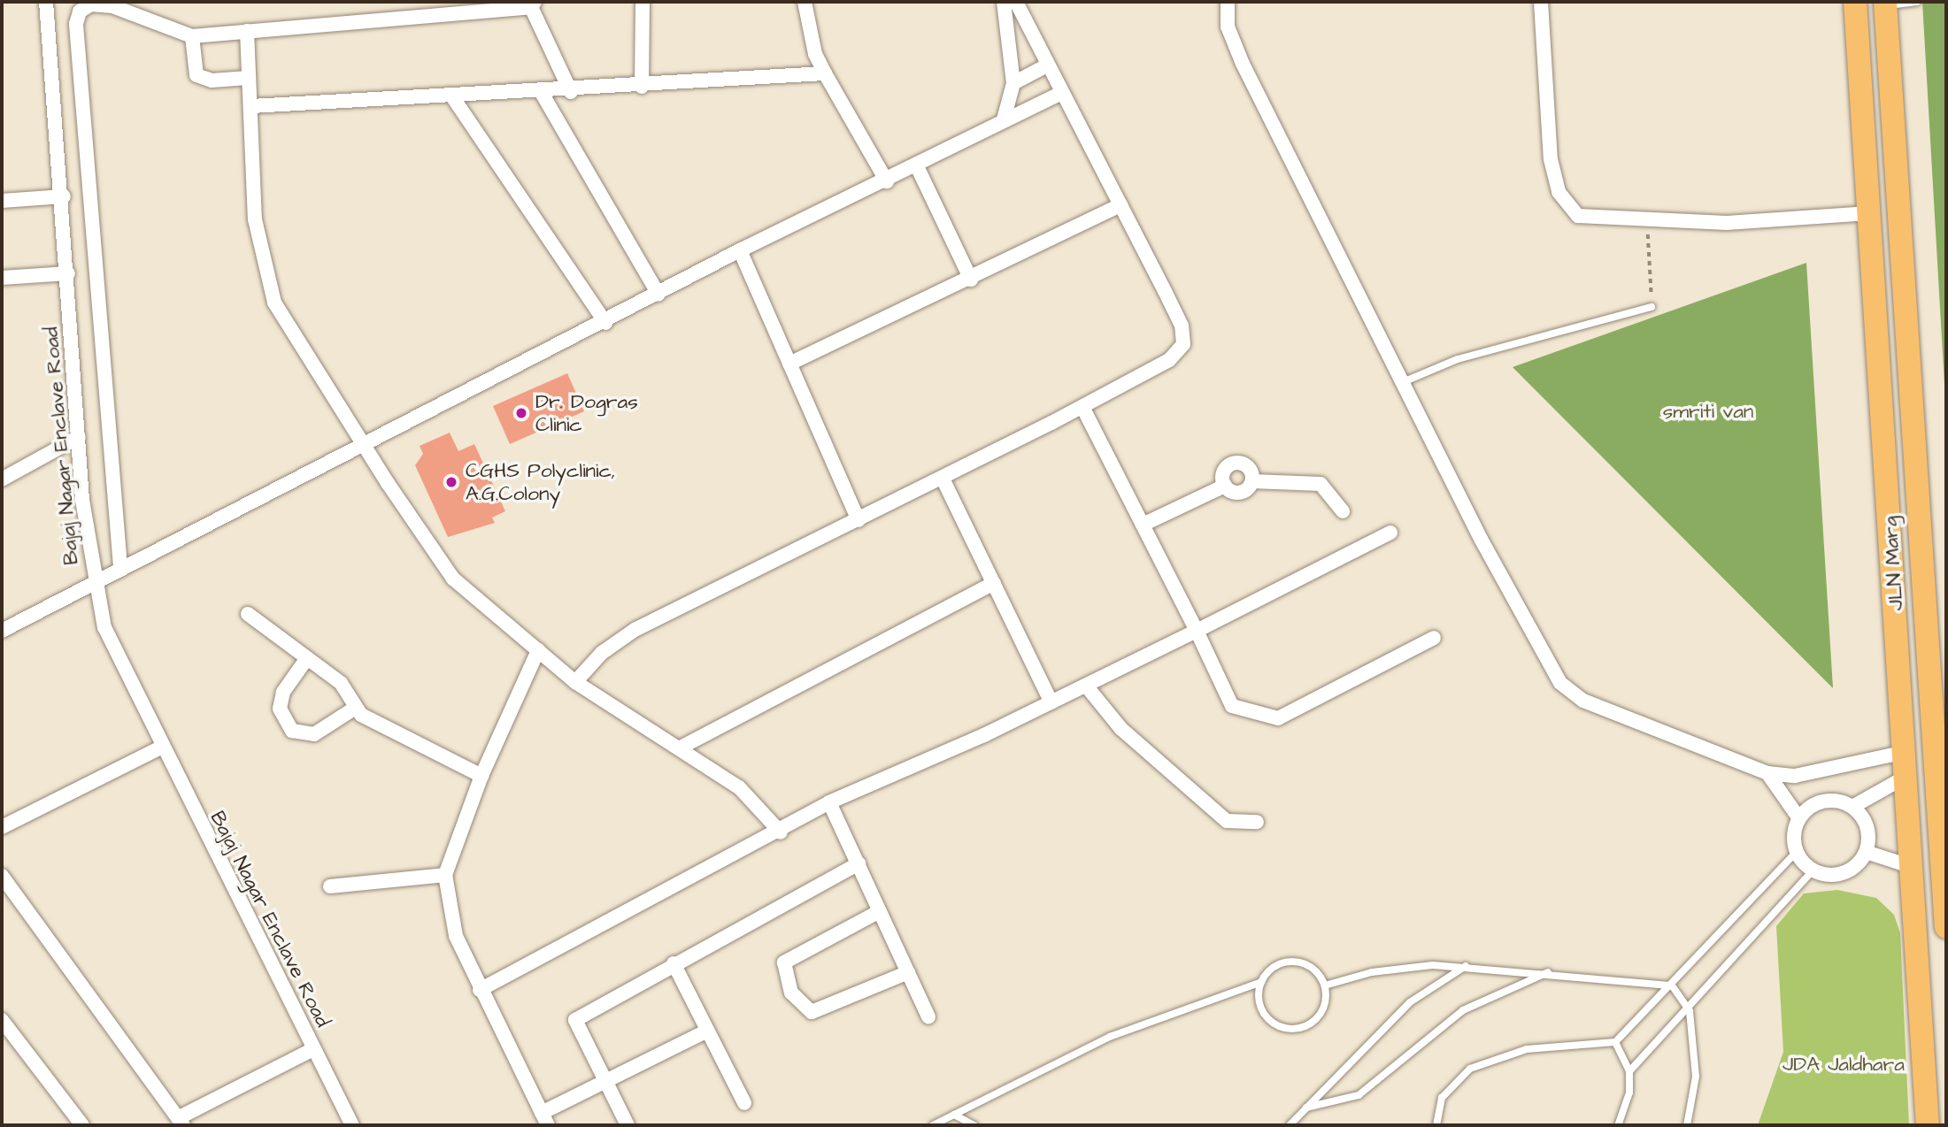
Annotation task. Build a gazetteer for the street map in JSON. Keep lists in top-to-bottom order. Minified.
{"streets":{"main road":["JLN Marg"],"street":["Bajaj Nagar Enclave Road"]},"parks":["smriti van","JDA Jaldhara"],"places":["Dr. Dogras Clinic","CGHS Polyclinic, A.G.Colony"]}
